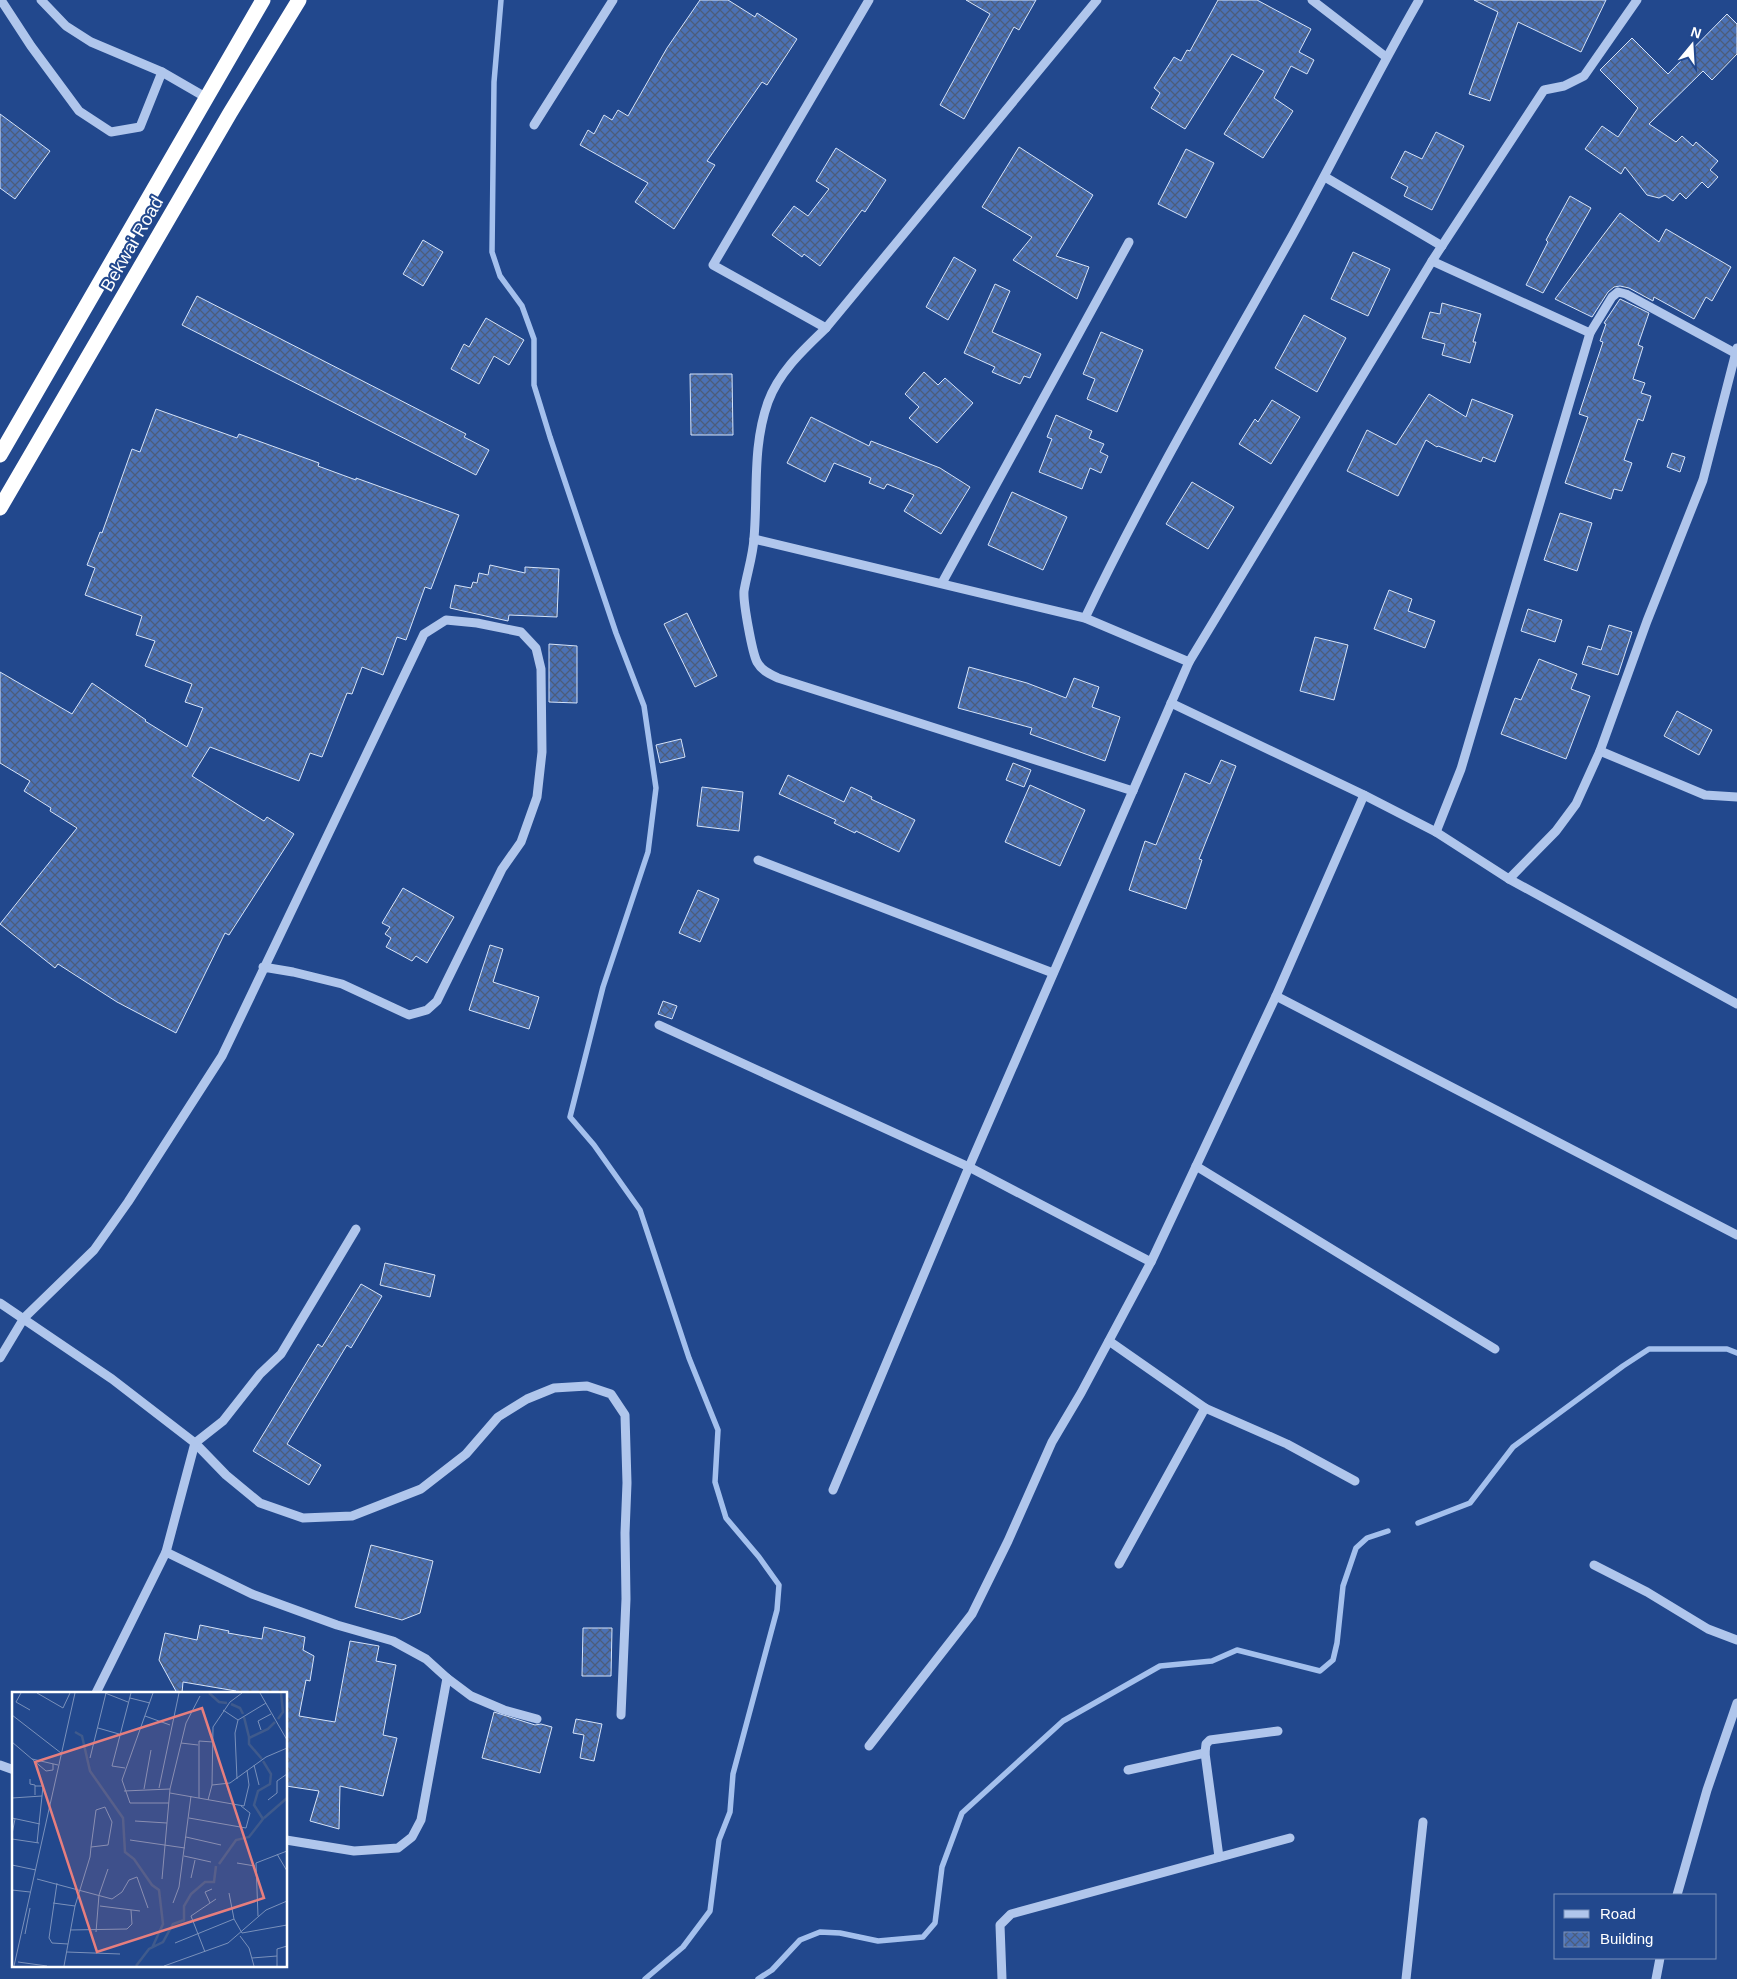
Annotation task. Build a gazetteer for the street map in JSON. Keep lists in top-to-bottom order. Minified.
{"streets":{"highway":["Bekwai Road"]},"legend":["Road","Building"],"north":"top"}
